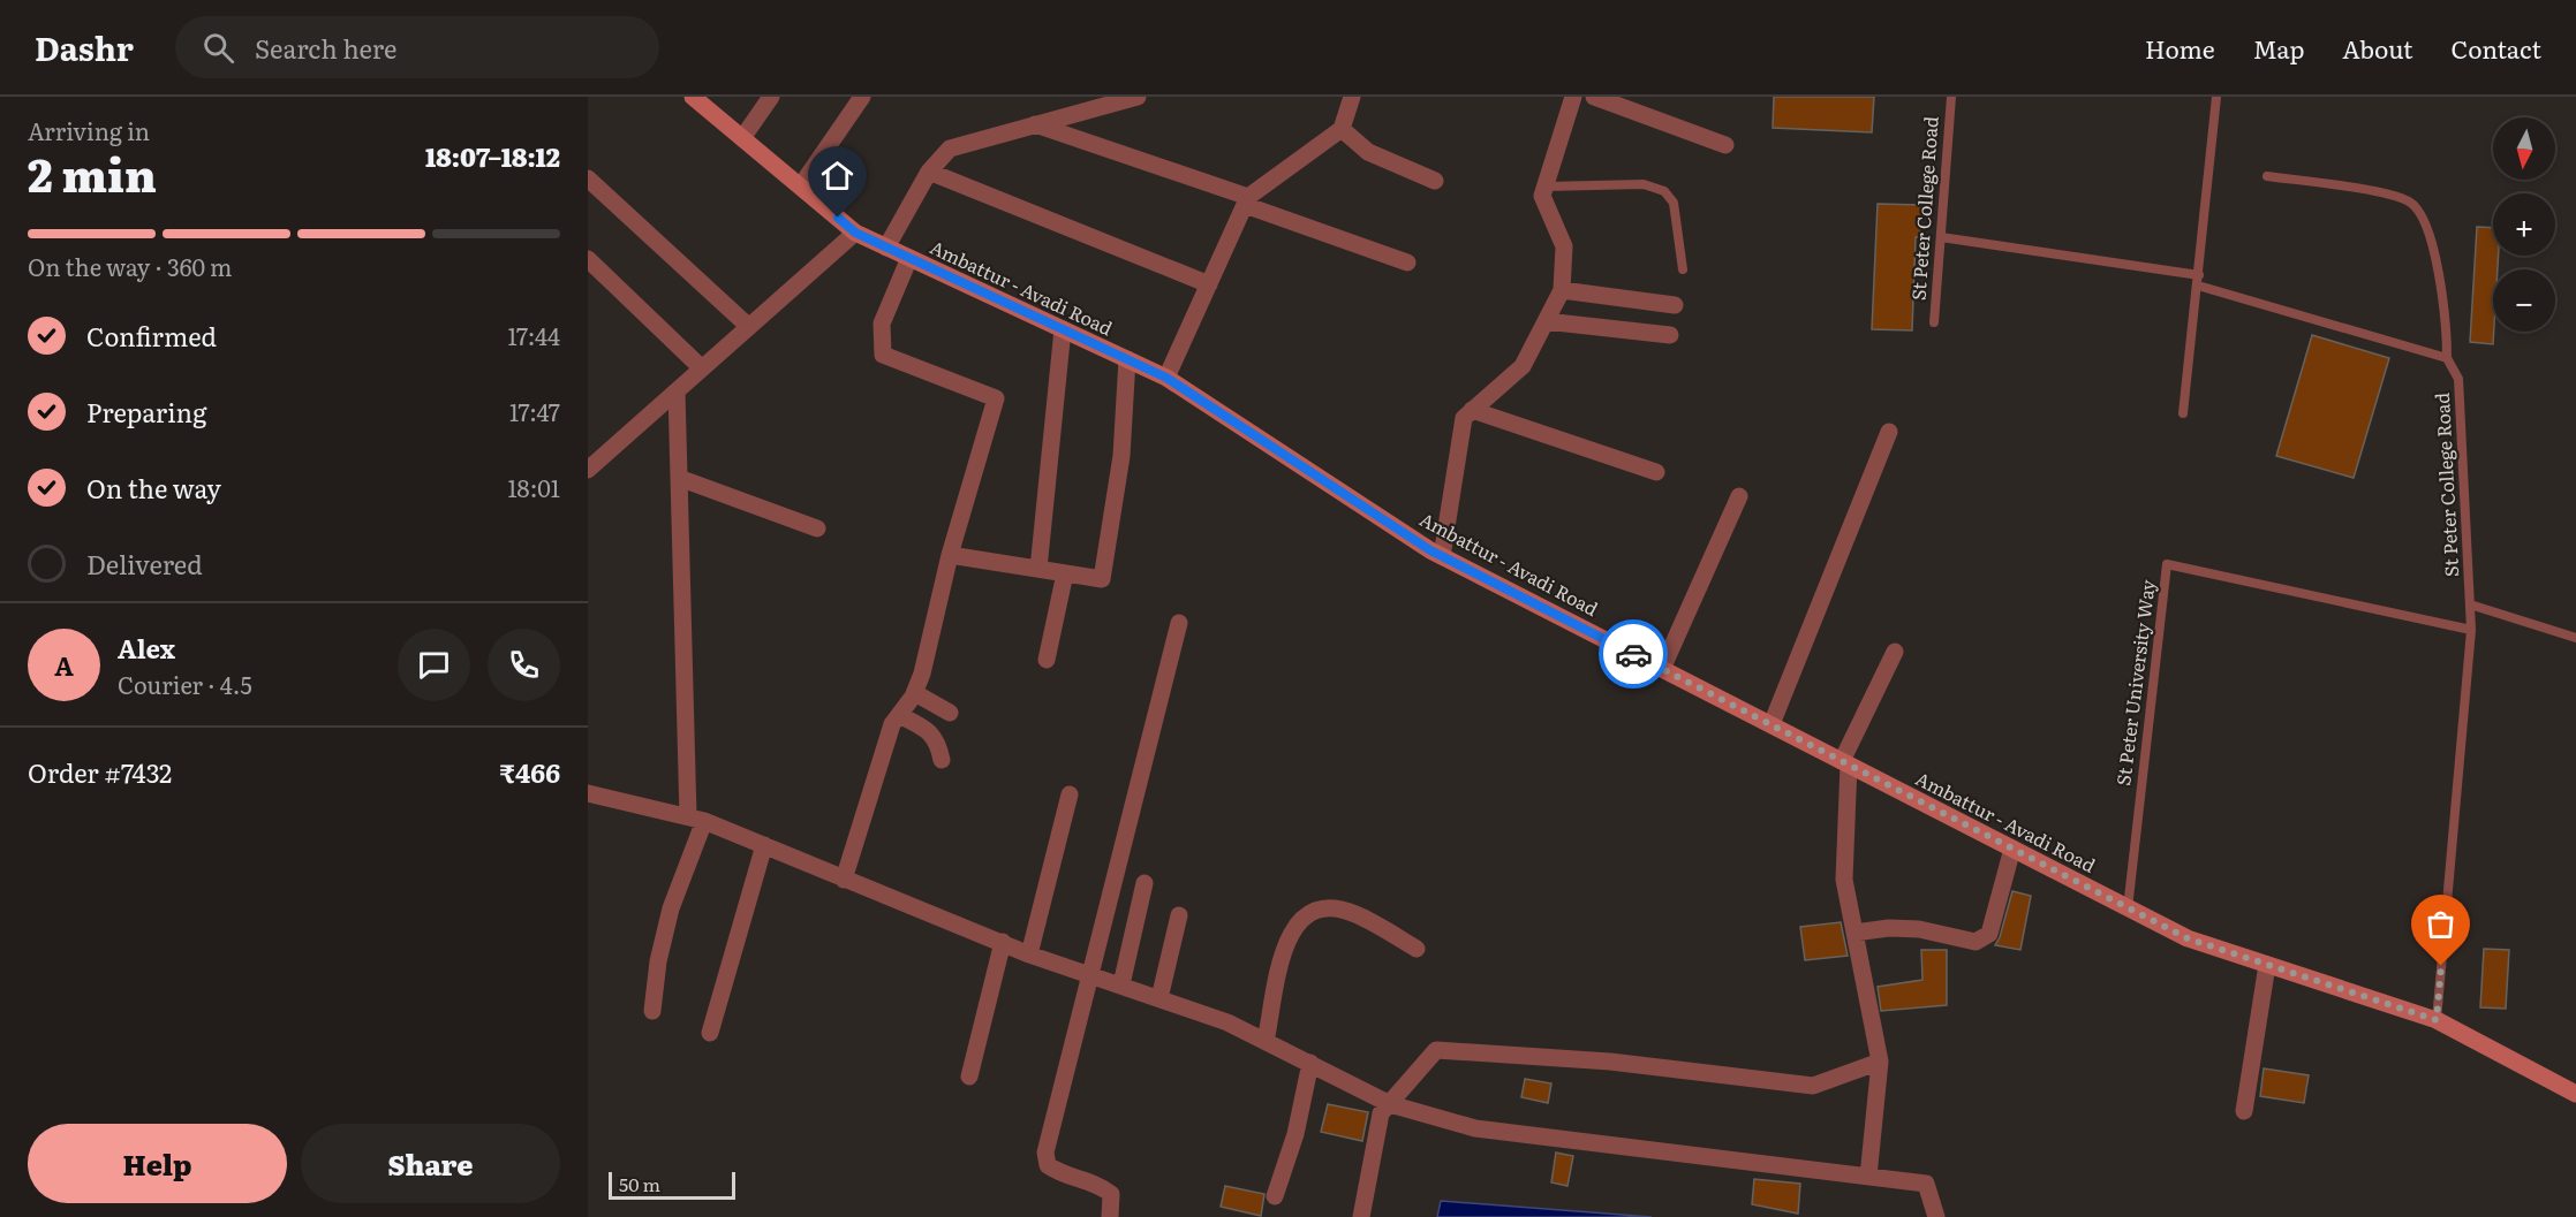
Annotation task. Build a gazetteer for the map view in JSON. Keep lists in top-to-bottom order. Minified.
{"streets":{"street":["Ambattur - Avadi Road"],"lane":["St Peter College Road","St Peter University Way"]},"crossings":[["St Peter College Road","Ambattur - Avadi Road"],["St Peter College Road","St Peter University Way"],["Ambattur - Avadi Road","St Peter University Way"]],"scale_bar":"50 m","north":"bottom","page":{"header":"Dashr","search":"Search here","nav":["Home","Map","About","Contact"],"heading":["2 min","Arriving in","18:07–18:12"],"panel":["Alex","Courier · 4.5","Order #7432","₹466"],"map_buttons":["+","−"],"bar":"On the way · 360 m","list":[["Confirmed","17:44"],["Preparing","17:47"],["On the way","18:01"],"Delivered"],"round":"A","buttons":["Help","Share"],"scale":"50 m"}}
